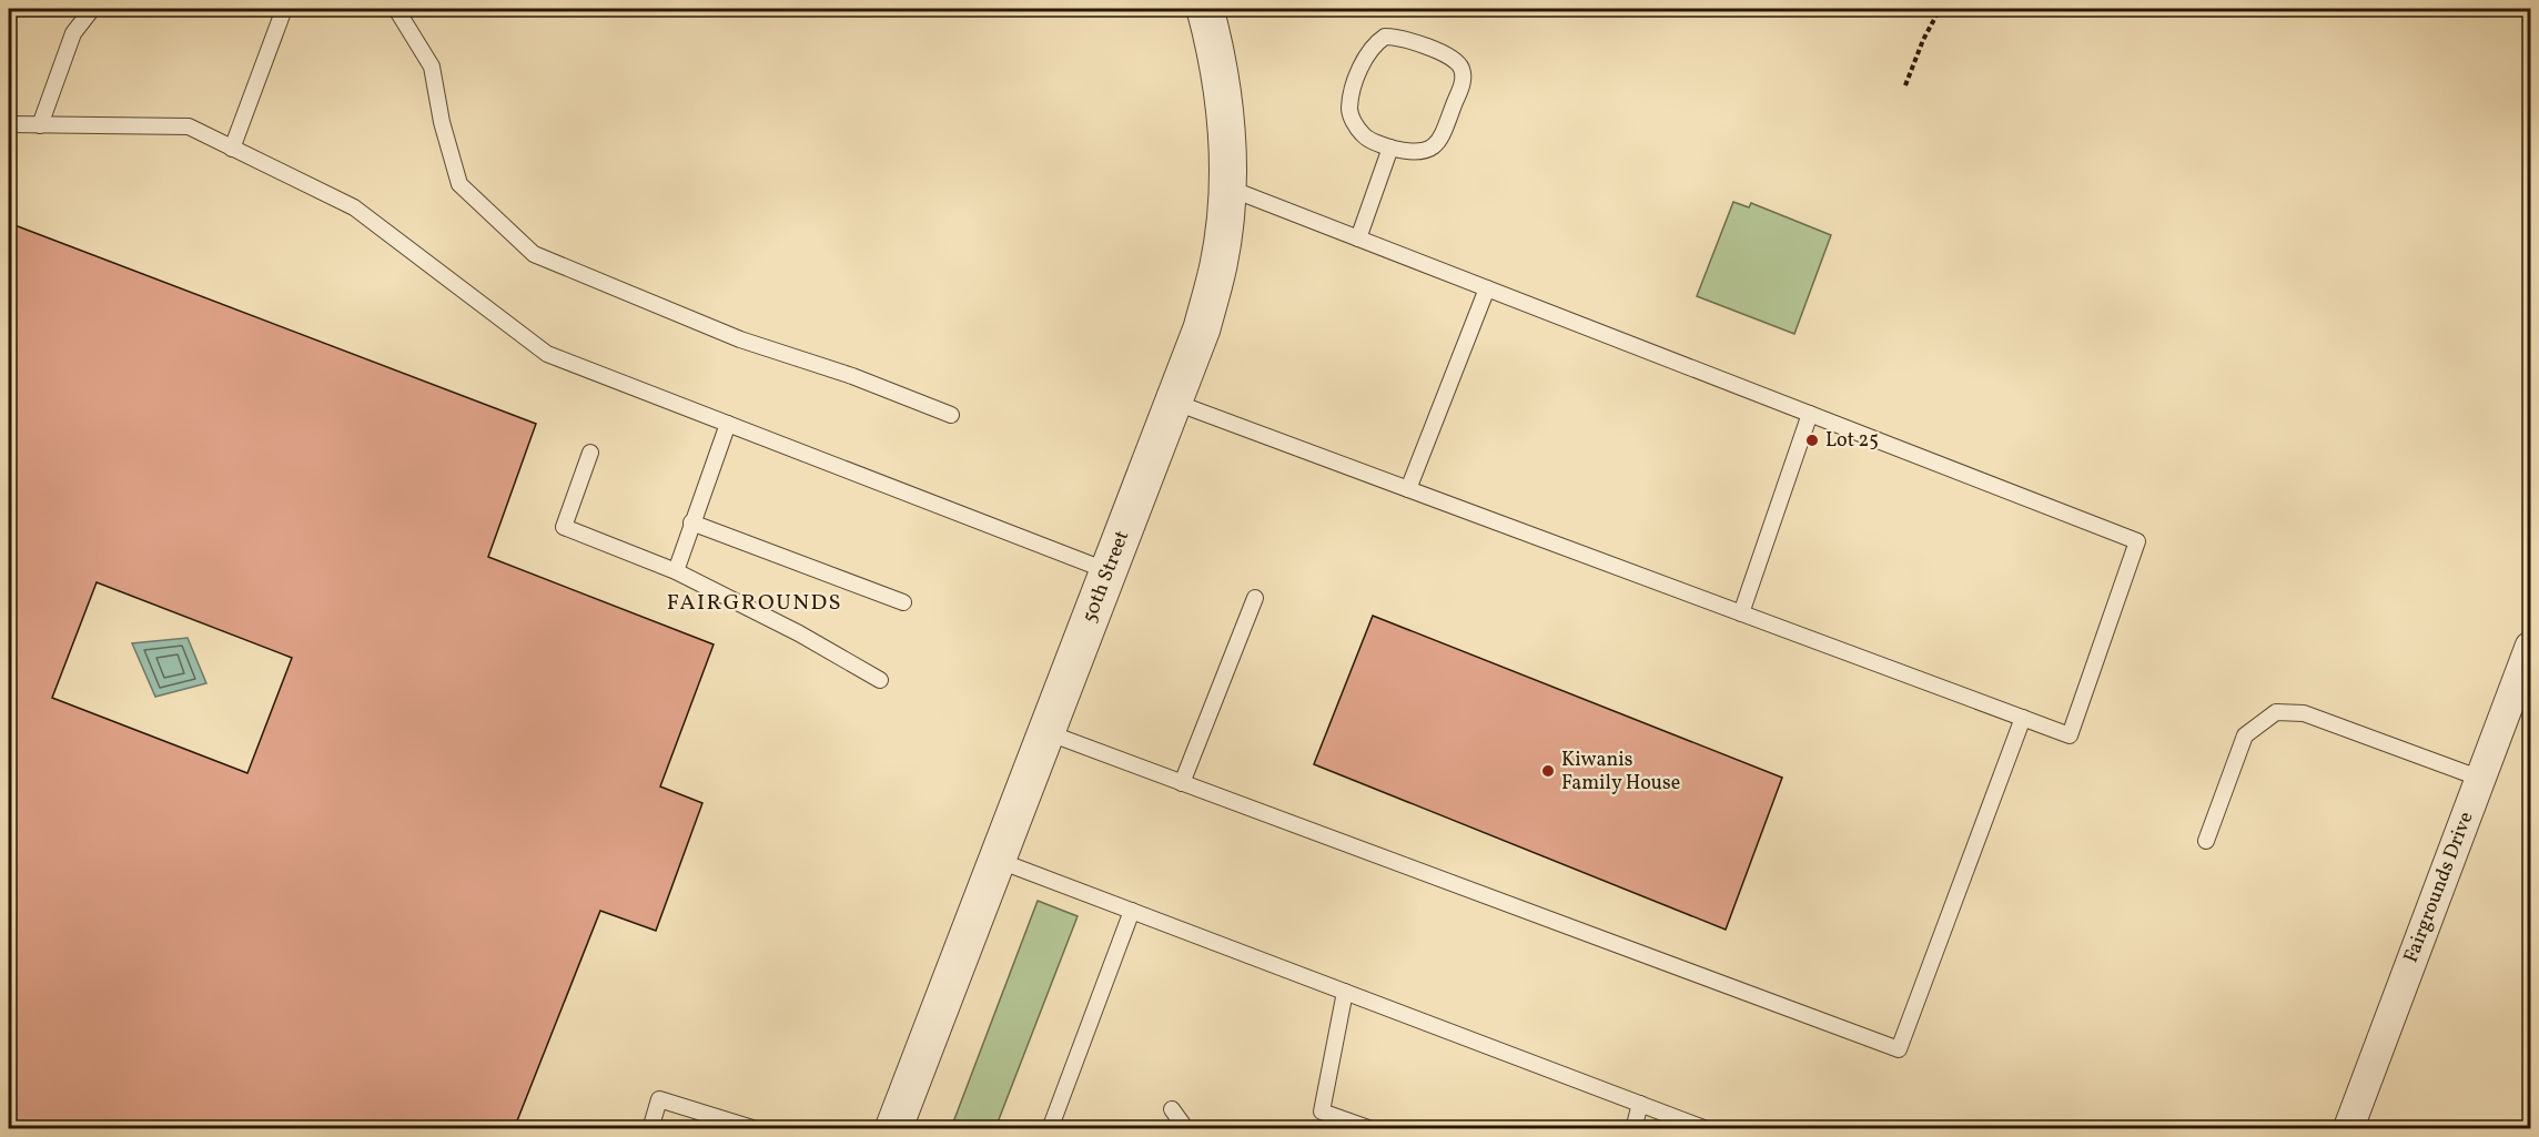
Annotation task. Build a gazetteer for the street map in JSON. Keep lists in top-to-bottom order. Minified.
{"streets":{"street":["50th Street","Fairgrounds Drive"]},"districts":["FAIRGROUNDS"],"places":["Lot 25","Kiwanis Family House"]}
